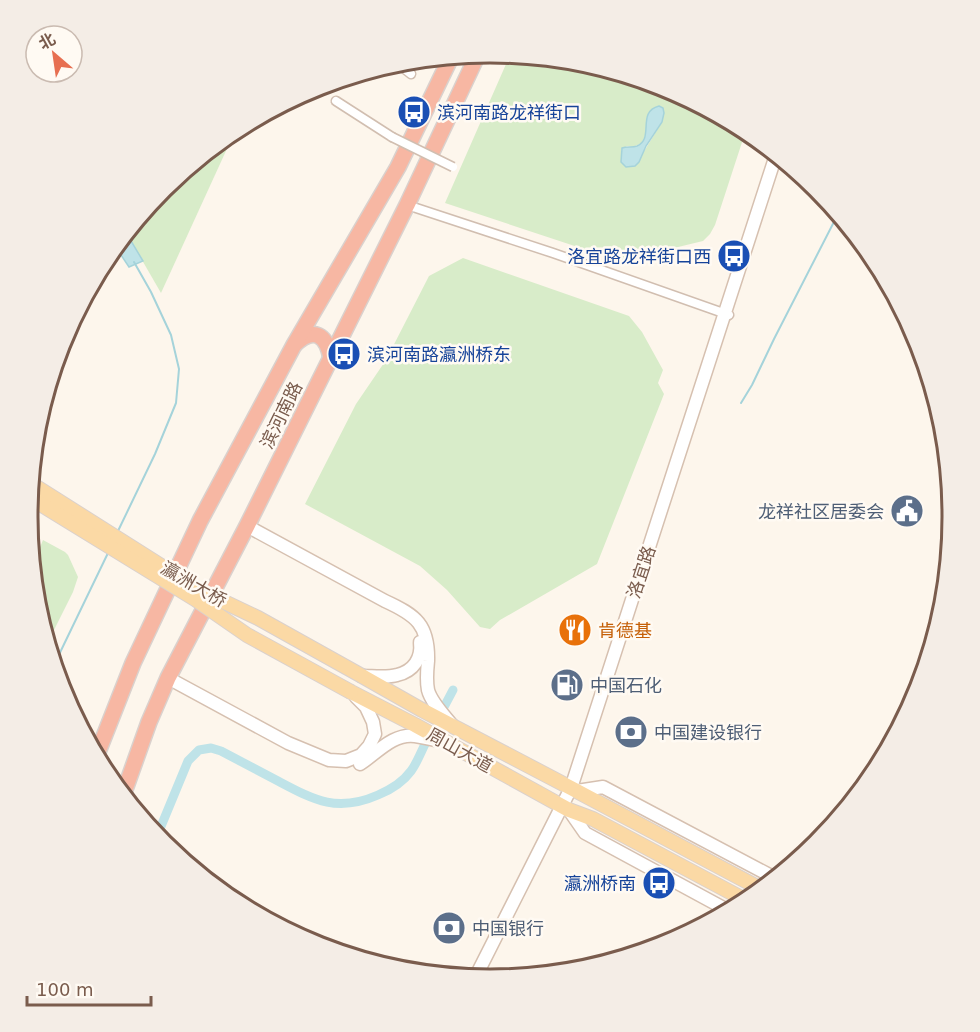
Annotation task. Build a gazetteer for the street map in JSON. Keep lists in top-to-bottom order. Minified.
{"streets":{"highway":["滨河南路"],"main road":["洛宜路","瀛洲大桥","周山大道"]},"crossings":[["洛宜路","周山大道"],["瀛洲大桥","周山大道"]],"places":{"bus stop":["滨河南路龙祥街口","洛宜路龙祥街口西","滨河南路瀛洲桥东","瀛洲桥南"],"public building":["龙祥社区居委会"],"restaurant":["肯德基"],"fuel station":["中国石化"],"bank":["中国建设银行","中国银行"]},"scale_bar":"100 m","north":"top left"}
